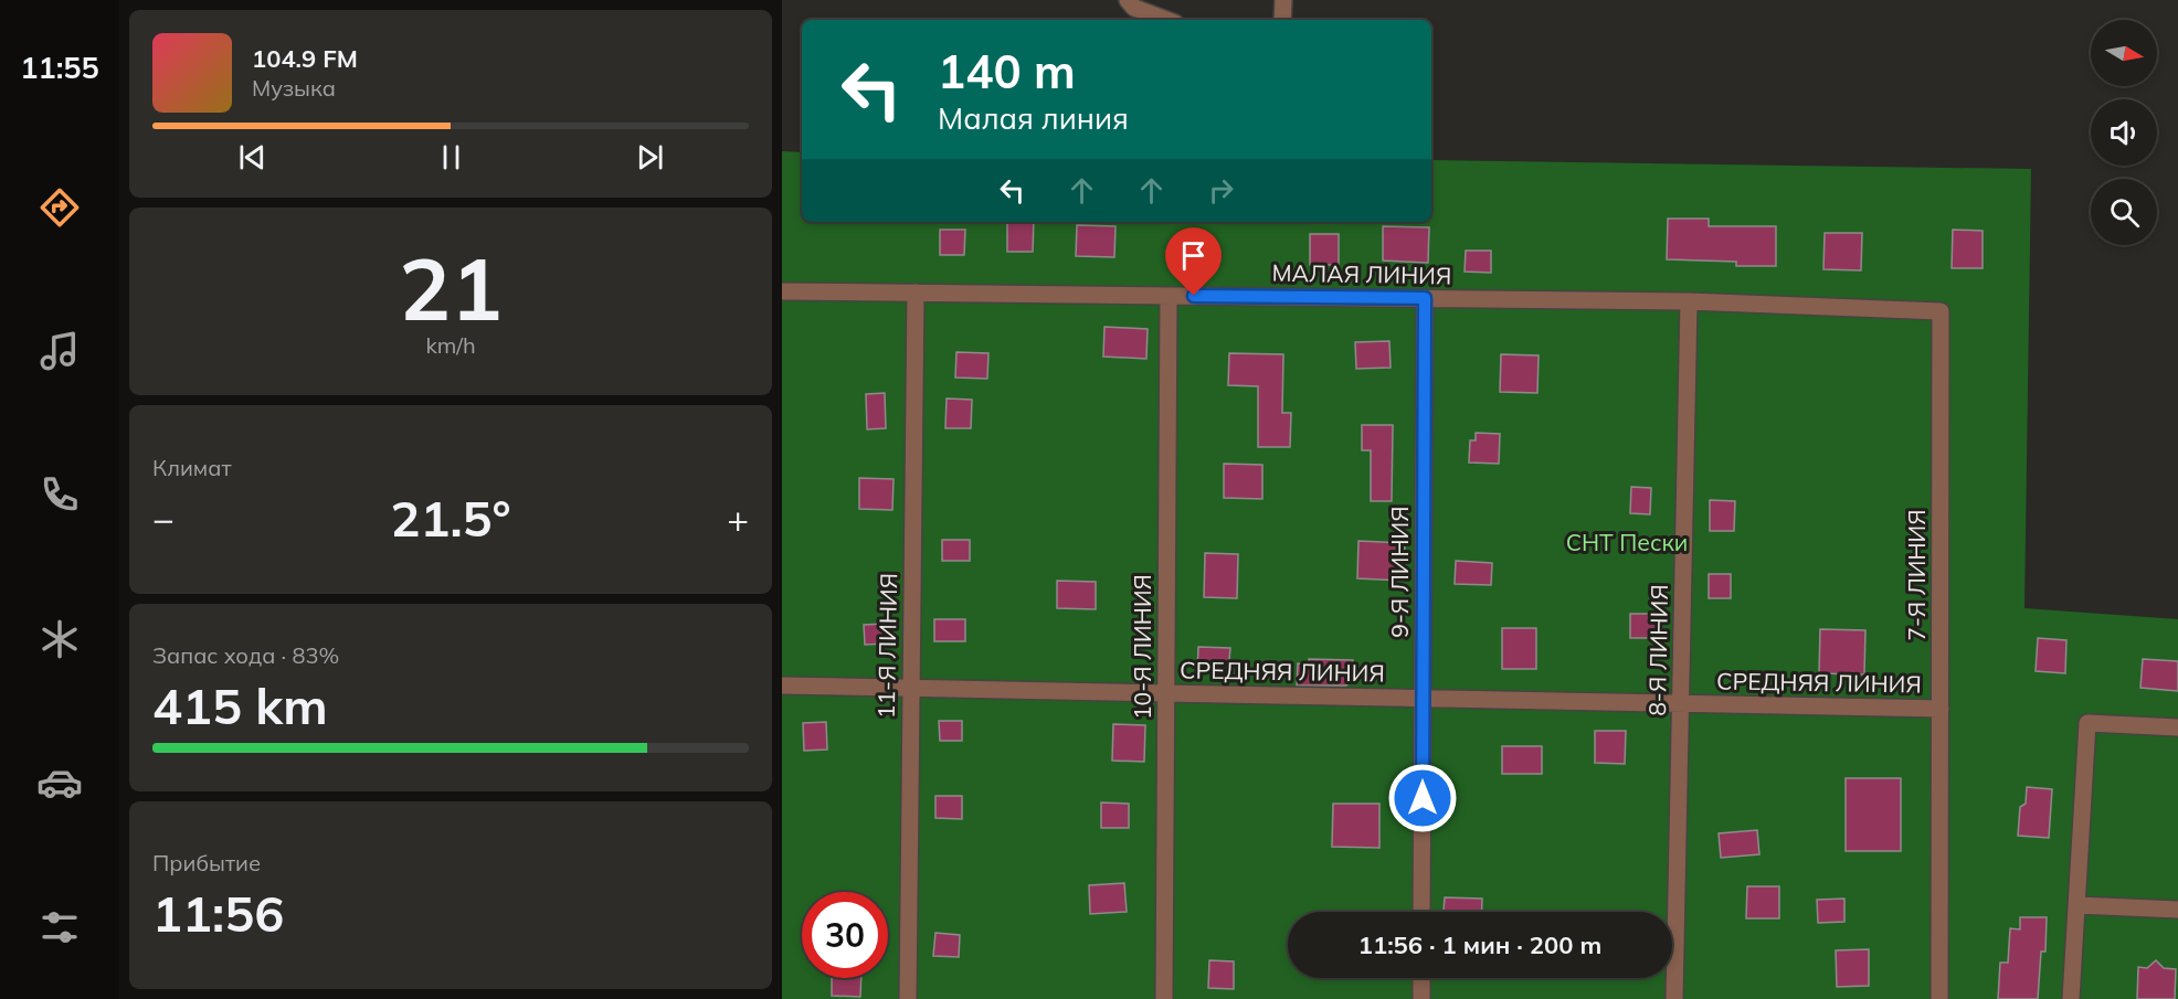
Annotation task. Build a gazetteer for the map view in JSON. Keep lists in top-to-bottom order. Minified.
{"streets":{"street":["МАЛАЯ ЛИНИЯ","9-Я ЛИНИЯ","7-Я ЛИНИЯ","11-Я ЛИНИЯ","10-Я ЛИНИЯ","8-Я ЛИНИЯ","СРЕДНЯЯ ЛИНИЯ"]},"crossings":[["МАЛАЯ ЛИНИЯ","9-Я ЛИНИЯ"],["МАЛАЯ ЛИНИЯ","7-Я ЛИНИЯ"],["МАЛАЯ ЛИНИЯ","11-Я ЛИНИЯ"],["МАЛАЯ ЛИНИЯ","10-Я ЛИНИЯ"],["МАЛАЯ ЛИНИЯ","8-Я ЛИНИЯ"],["9-Я ЛИНИЯ","СРЕДНЯЯ ЛИНИЯ"],["7-Я ЛИНИЯ","СРЕДНЯЯ ЛИНИЯ"],["11-Я ЛИНИЯ","СРЕДНЯЯ ЛИНИЯ"],["10-Я ЛИНИЯ","СРЕДНЯЯ ЛИНИЯ"],["8-Я ЛИНИЯ","СРЕДНЯЯ ЛИНИЯ"]],"parks":["СНТ Пески"],"north":"right","page":{"tabs":"11:55","turn":["140 m","Малая линия"],"song":["104.9 FM","Музыка"],"tile":[["21","km/h"],"Климат",["Запас хода · 83%","415 km"],["Прибытие","11:56"]],"heat":["−","21.5°","+"],"limit":"30","trip":"11:56 · 1 мин · 200 m"}}
